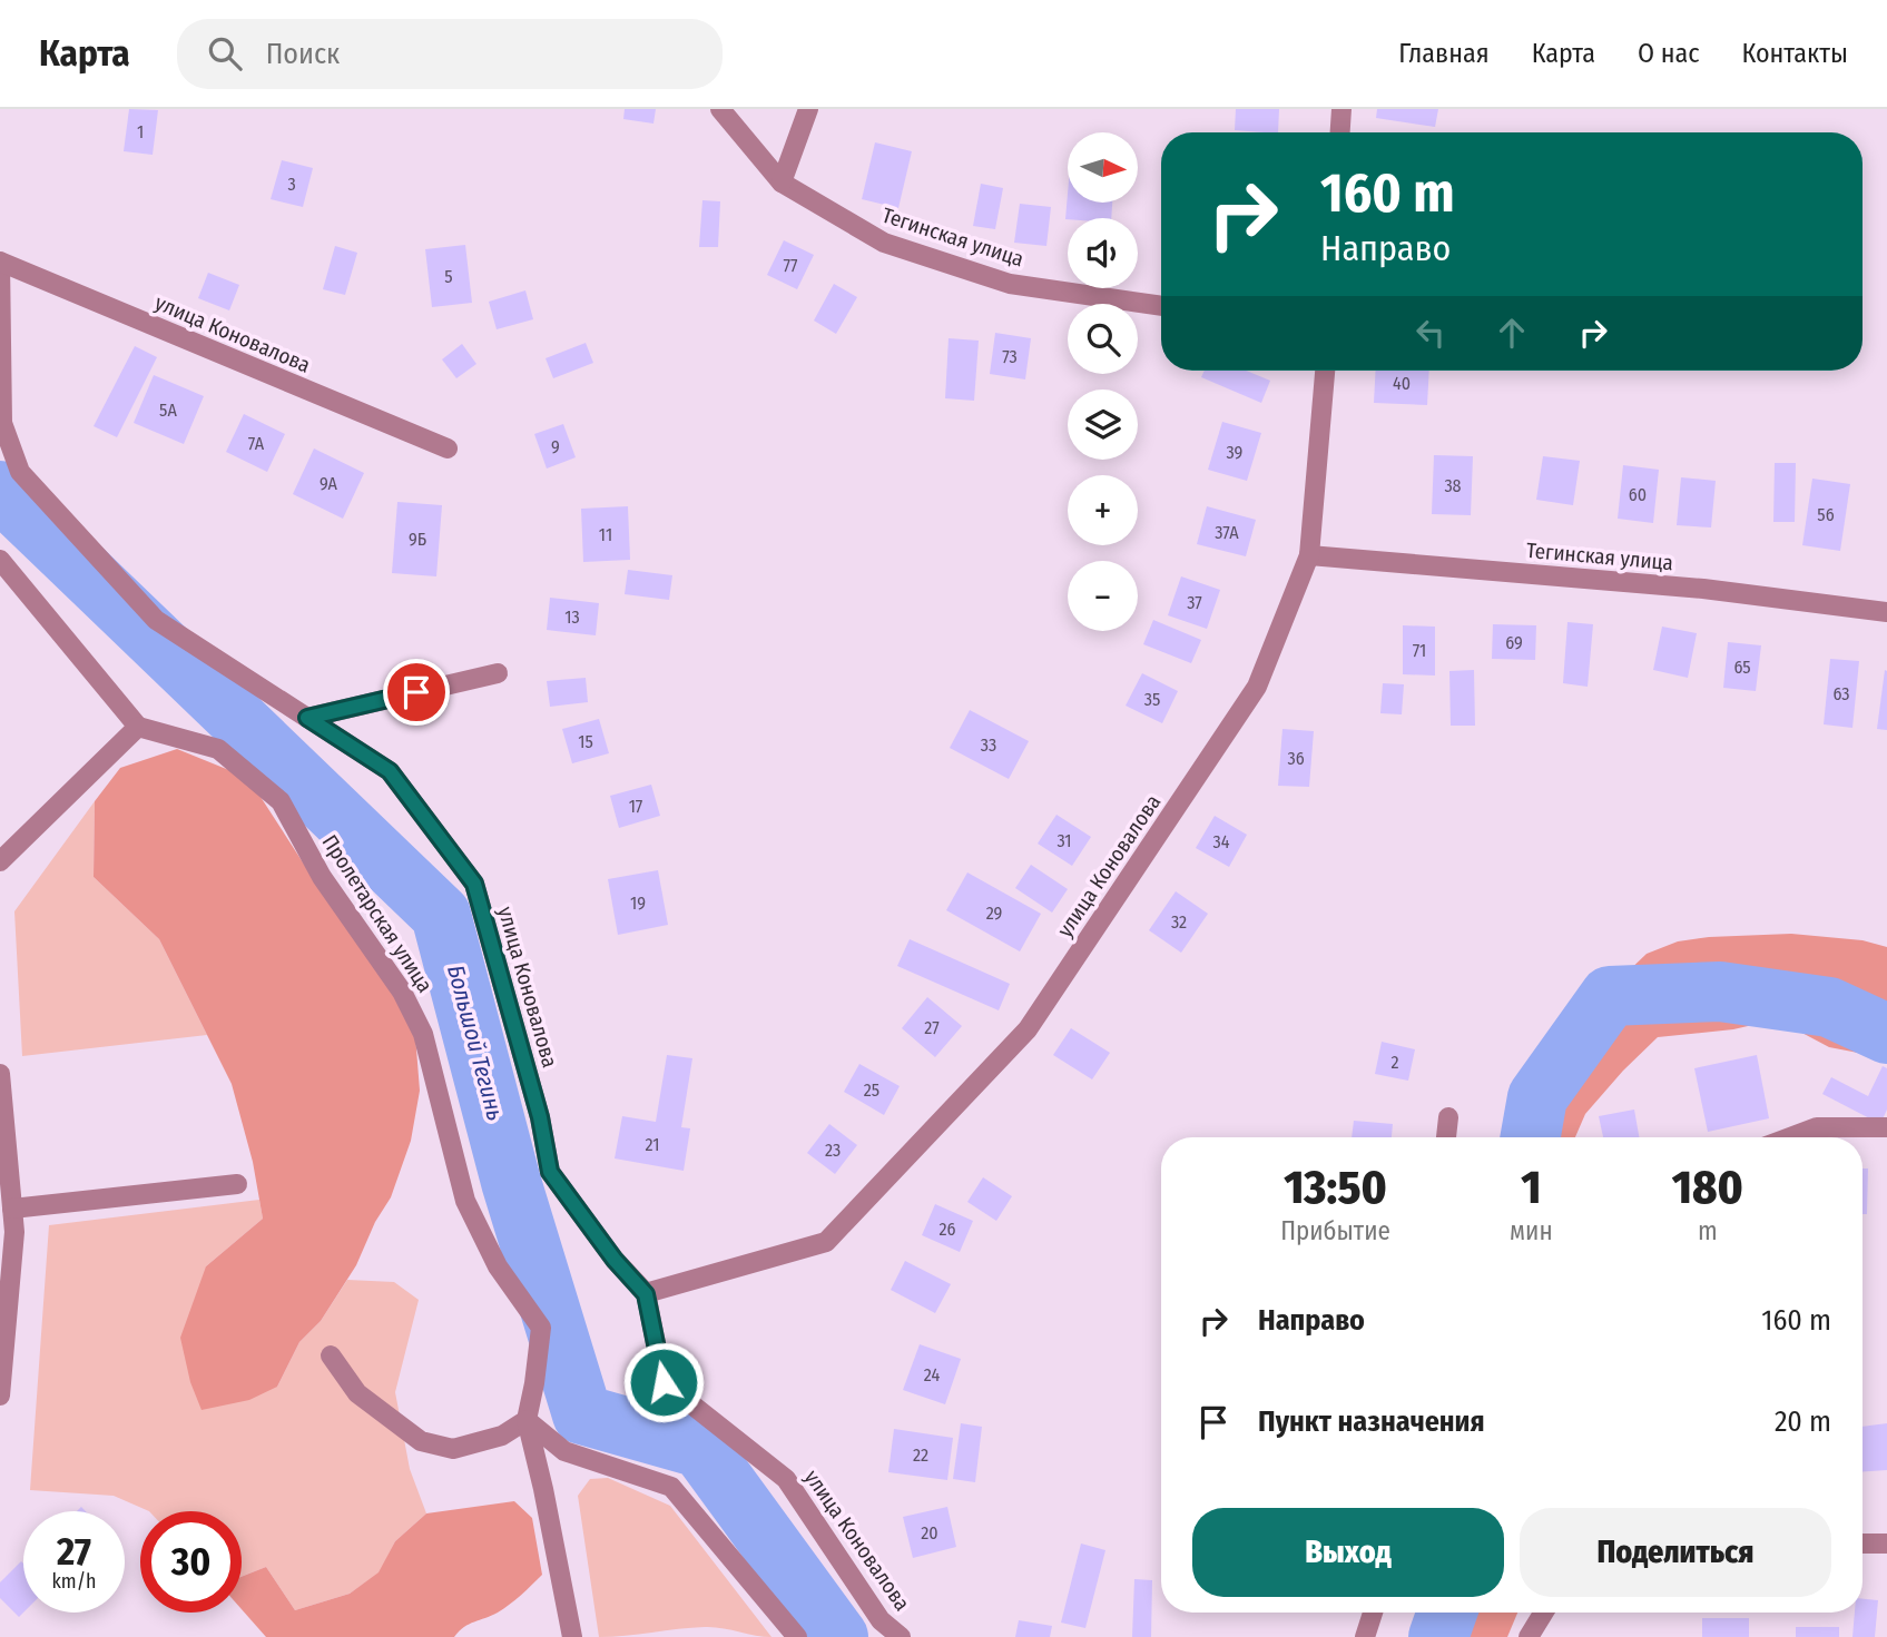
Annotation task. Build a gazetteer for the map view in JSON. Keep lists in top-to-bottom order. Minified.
{"streets":{"street":["Тегинская улица","улица Коновалова","Пролетарская улица"]},"crossings":[["Тегинская улица","улица Коновалова"]],"water":["Большой Тегинь"],"house_numbers":["1","3","77","5","73","40","5А","7А","9","39","9А","38","60","56","37А","11","9Б","37","13","69","71","65","63","35","15","33","36","17","31","34","19","29","32","27","2","25","21","23","26","24","22","20"],"north":"right","page":{"header":"Карта","search":"Поиск","nav":["Главная","Карта","О нас","Контакты"],"map_buttons":["+","−"],"turn":["160 m","Направо"],"eta":["13:50","Прибытие","1","мин","180","m"],"list":[{"name":"Направо","value":"160 m"},{"name":"Пункт назначения","value":"20 m"}],"buttons":["Выход","Поделиться"],"speed":"27 km/h","limit":"30"}}
